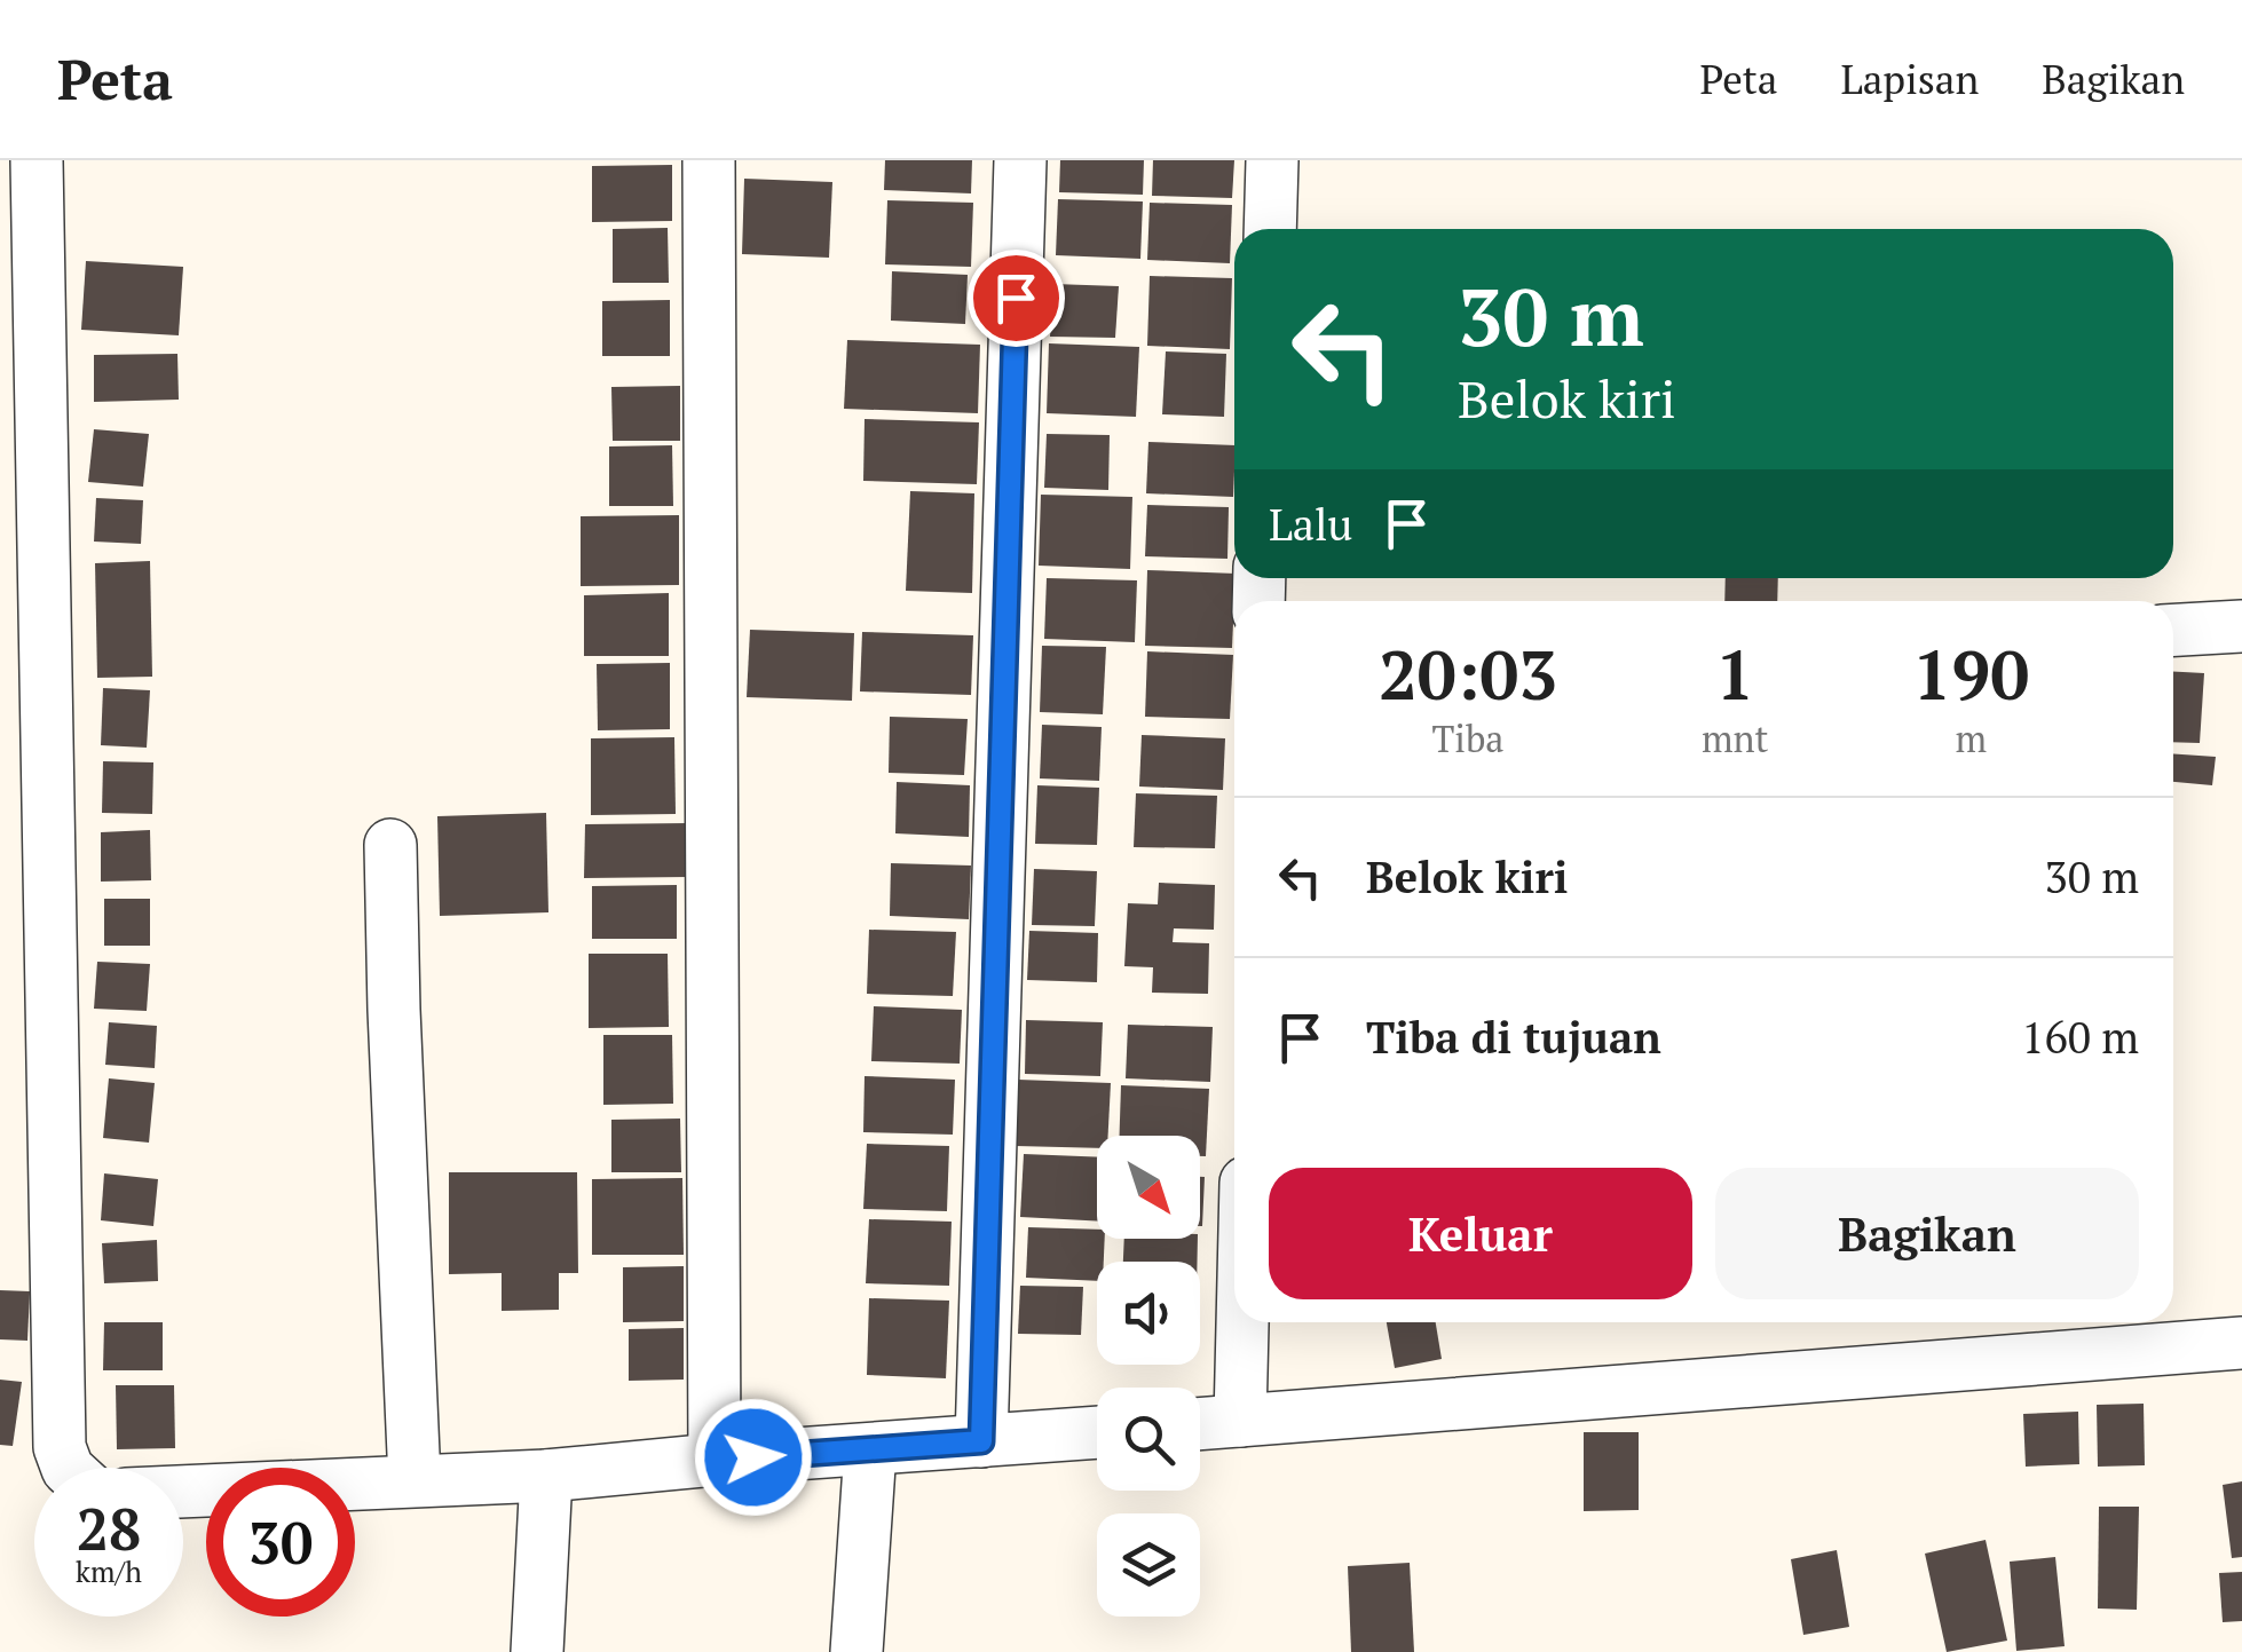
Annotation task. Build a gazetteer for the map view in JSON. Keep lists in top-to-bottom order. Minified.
{"north":"bottom right","page":{"header":"Peta","nav":["Peta","Lapisan","Bagikan"],"turn":["30 m","Belok kiri"],"then":"Lalu","eta":["20:03","Tiba","1","mnt","190","m"],"list":[{"name":"Belok kiri","value":"30 m"},{"name":"Tiba di tujuan","value":"160 m"}],"buttons":["Keluar","Bagikan"],"speed":"28 km/h","limit":"30"}}
